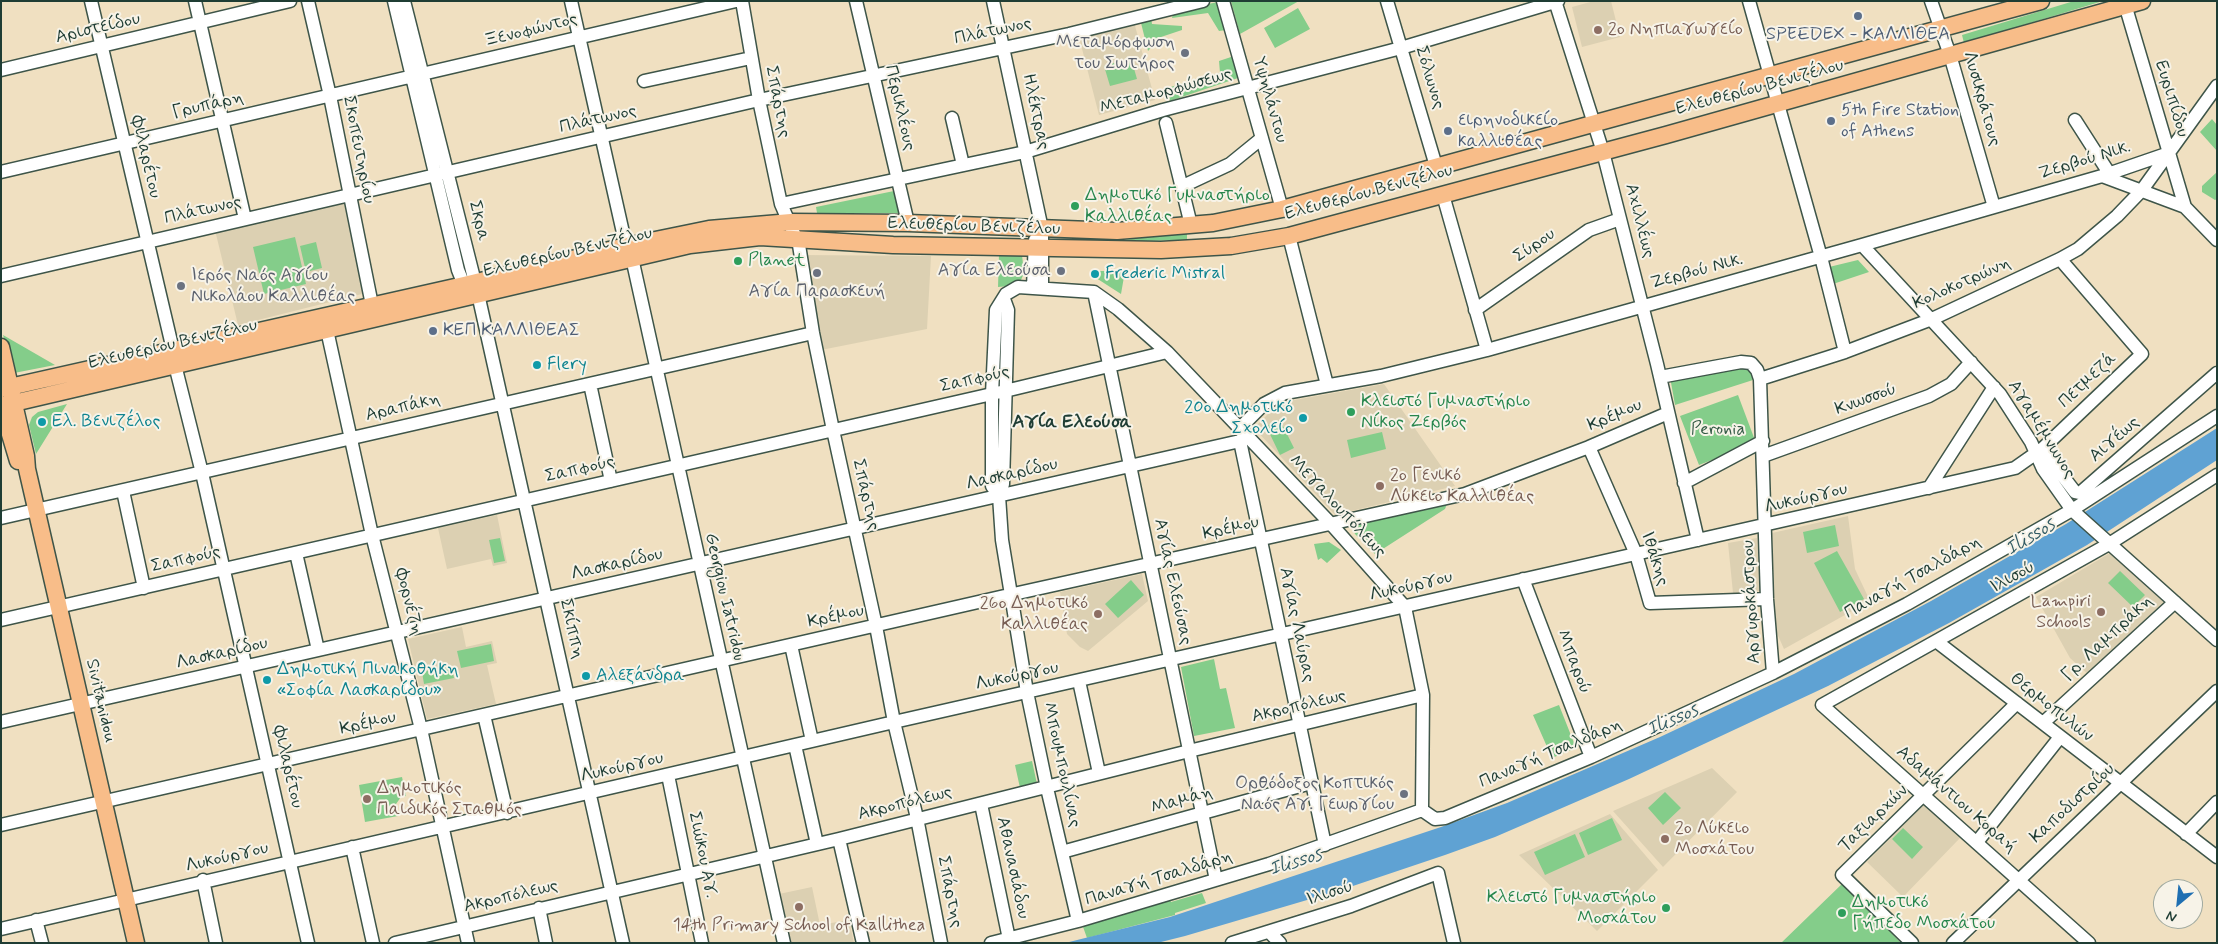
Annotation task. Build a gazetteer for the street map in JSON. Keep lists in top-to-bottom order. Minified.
{"streets":{"main road":["Ελευθερίου Βενιζέλου","Sivitanidou"],"street":["Αριστείδου","Ξενοφώντος","Πλάτωνος","Σόλωνος","Μεταμορφώσεως","Λυσικράτους","Ευριπίδου","Υψηλάντου","Σπάρτης","Γρυπάρη","Περικλέους","Ηλέκτρας","Σκοπευτηρίου","Φιλαρέτου","Ζερβού Νικ.","Σκρα","Αχιλλέως","Σύρου","Κολοκοτρώνη","Σαπφούς","Πετμεζά","Κνωσσού","Αραπάκη","Κρέμου","Αγαμέμνωνος","Αιγέως","Λασκαρίδου","Λυκούργου","Μεγαλουπόλεως","Ιθάκης","Παναγή Τσαλδάρη","Ιλισού","Αγίας Ελεούσας","Georgiou Iatridou","Φορνέζη","Αργυροκάστρου","Αγίας Λαύρας","Σκίππη","Γρ. Λαμπράκη","Μπαρού","Ακροπόλεως","Θερμοπυλών","Μπουμπουλίνας","Αδαμάντιου Κοραή","Μαμάη","Καποδιστρίου","Ταξιαρχών","Σιώκου Αγ.","Αθανασιάδου"]},"crossings":[["Αριστείδου","Φιλαρέτου"],["Ξενοφώντος","Γρυπάρη"],["Ξενοφώντος","Σκρα"],["Ξενοφώντος","Georgiou Iatridou"],["Πλάτωνος","Σπάρτης"],["Πλάτωνος","Περικλέους"],["Πλάτωνος","Ηλέκτρας"],["Πλάτωνος","Σκοπευτηρίου"],["Πλάτωνος","Φιλαρέτου"],["Πλάτωνος","Σκρα"],["Πλάτωνος","Georgiou Iatridou"],["Σόλωνος","Ελευθερίου Βενιζέλου"],["Σόλωνος","Μεταμορφώσεως"],["Ελευθερίου Βενιζέλου","Λυσικράτους"],["Ελευθερίου Βενιζέλου","Ευριπίδου"],["Ελευθερίου Βενιζέλου","Υψηλάντου"],["Ελευθερίου Βενιζέλου","Σπάρτης"],["Ελευθερίου Βενιζέλου","Περικλέους"],["Ελευθερίου Βενιζέλου","Ηλέκτρας"],["Ελευθερίου Βενιζέλου","Σκοπευτηρίου"],["Ελευθερίου Βενιζέλου","Φιλαρέτου"],["Ελευθερίου Βενιζέλου","Σκρα"],["Ελευθερίου Βενιζέλου","Αχιλλέως"],["Ελευθερίου Βενιζέλου","Georgiou Iatridou"],["Ελευθερίου Βενιζέλου","Φορνέζη"],["Ελευθερίου Βενιζέλου","Σκίππη"],["Ελευθερίου Βενιζέλου","Sivitanidou"],["Μεταμορφώσεως","Υψηλάντου"],["Μεταμορφώσεως","Σπάρτης"],["Μεταμορφώσεως","Περικλέους"],["Μεταμορφώσεως","Ηλέκτρας"],["Μεταμορφώσεως","Αχιλλέως"],["Λυσικράτους","Ζερβού Νικ."],["Ευριπίδου","Ζερβού Νικ."],["Ευριπίδου","Κολοκοτρώνη"],["Σπάρτης","Σαπφούς"],["Σπάρτης","Αραπάκη"],["Σπάρτης","Κρέμου"],["Σπάρτης","Λασκαρίδου"],["Σπάρτης","Λυκούργου"],["Σπάρτης","Ακροπόλεως"],["Γρυπάρη","Σκοπευτηρίου"],["Γρυπάρη","Φιλαρέτου"],["Γρυπάρη","Σκρα"],["Φιλαρέτου","Σαπφούς"],["Φιλαρέτου","Αραπάκη"],["Φιλαρέτου","Κρέμου"],["Φιλαρέτου","Λασκαρίδου"],["Φιλαρέτου","Λυκούργου"],["Ζερβού Νικ.","Αχιλλέως"],["Ζερβού Νικ.","Κολοκοτρώνη"],["Ζερβού Νικ.","Αγαμέμνωνος"],["Ζερβού Νικ.","Λασκαρίδου"],["Ζερβού Νικ.","Μεγαλουπόλεως"],["Ζερβού Νικ.","Αγίας Λαύρας"],["Σκρα","Σκίππη"],["Αχιλλέως","Σύρου"],["Αχιλλέως","Κρέμου"],["Αχιλλέως","Λυκούργου"],["Κολοκοτρώνη","Πετμεζά"],["Κολοκοτρώνη","Αγαμέμνωνος"],["Κολοκοτρώνη","Αργυροκάστρου"],["Σαπφούς","Μεγαλουπόλεως"],["Σαπφούς","Αγίας Ελεούσας"],["Σαπφούς","Georgiou Iatridou"],["Σαπφούς","Φορνέζη"],["Σαπφούς","Σκίππη"],["Σαπφούς","Sivitanidou"],["Σαπφούς","Μπουμπουλίνας"],["Πετμεζά","Αγαμέμνωνος"],["Πετμεζά","Αιγέως"],["Πετμεζά","Λυκούργου"],["Κνωσσού","Αγαμέμνωνος"],["Κνωσσού","Αργυροκάστρου"],["Αραπάκη","Georgiou Iatridou"],["Αραπάκη","Φορνέζη"],["Αραπάκη","Σκίππη"],["Αραπάκη","Sivitanidou"],["Κρέμου","Μεγαλουπόλεως"],["Κρέμου","Ιθάκης"],["Κρέμου","Αγίας Ελεούσας"],["Κρέμου","Georgiou Iatridou"],["Κρέμου","Φορνέζη"],["Κρέμου","Αγίας Λαύρας"],["Κρέμου","Σκίππη"],["Κρέμου","Sivitanidou"],["Κρέμου","Μπουμπουλίνας"],["Αγαμέμνωνος","Αιγέως"],["Αγαμέμνωνος","Λυκούργου"],["Αγαμέμνωνος","Παναγή Τσαλδάρη"],["Αγαμέμνωνος","Ιλισού"],["Αιγέως","Λυκούργου"],["Λασκαρίδου","Μεγαλουπόλεως"],["Λασκαρίδου","Αγίας Ελεούσας"],["Λασκαρίδου","Georgiou Iatridou"],["Λασκαρίδου","Φορνέζη"],["Λασκαρίδου","Αγίας Λαύρας"],["Λασκαρίδου","Σκίππη"],["Λασκαρίδου","Sivitanidou"],["Λασκαρίδου","Μπουμπουλίνας"],["Λυκούργου","Μεγαλουπόλεως"],["Λυκούργου","Ιθάκης"],["Λυκούργου","Αγίας Ελεούσας"],["Λυκούργου","Georgiou Iatridou"],["Λυκούργου","Φορνέζη"],["Λυκούργου","Αργυροκάστρου"],["Λυκούργου","Αγίας Λαύρας"],["Λυκούργου","Σκίππη"],["Λυκούργου","Μπαρού"],["Λυκούργου","Sivitanidou"],["Λυκούργου","Μπουμπουλίνας"],["Λυκούργου","Σιώκου Αγ."],["Μεγαλουπόλεως","Παναγή Τσαλδάρη"],["Μεγαλουπόλεως","Αγίας Ελεούσας"],["Μεγαλουπόλεως","Αγίας Λαύρας"],["Μεγαλουπόλεως","Ακροπόλεως"],["Ιθάκης","Αργυροκάστρου"],["Παναγή Τσαλδάρη","Αγίας Ελεούσας"],["Παναγή Τσαλδάρη","Αργυροκάστρου"],["Παναγή Τσαλδάρη","Αγίας Λαύρας"],["Παναγή Τσαλδάρη","Μπαρού"],["Παναγή Τσαλδάρη","Μπουμπουλίνας"],["Παναγή Τσαλδάρη","Αθανασιάδου"],["Ιλισού","Θερμοπυλών"],["Ιλισού","Αδαμάντιου Κοραή"],["Αγίας Ελεούσας","Ακροπόλεως"],["Αγίας Ελεούσας","Μαμάη"],["Georgiou Iatridou","Ακροπόλεως"],["Φορνέζη","Ακροπόλεως"],["Αγίας Λαύρας","Ακροπόλεως"],["Αγίας Λαύρας","Μαμάη"],["Σκίππη","Ακροπόλεως"],["Γρ. Λαμπράκη","Θερμοπυλών"],["Ακροπόλεως","Μπουμπουλίνας"],["Ακροπόλεως","Σιώκου Αγ."],["Ακροπόλεως","Αθανασιάδου"],["Θερμοπυλών","Καποδιστρίου"],["Θερμοπυλών","Ταξιαρχών"],["Μπουμπουλίνας","Μαμάη"],["Αδαμάντιου Κοραή","Καποδιστρίου"],["Αδαμάντιου Κοραή","Ταξιαρχών"]],"districts":["Αγία Ελεούσα"],"water":["Ilissos"],"parks":["Peronia"],"places":["SPEEDEX - ΚΑΛΛΙΘΕΑ","2ο Νηπιαγωγείο","Μεταμόρφωση του Σωτήρος","5th Fire Station of Athens","ειρηνοδικείο καλλιθέας","Δημοτικό Γυμναστήριο Καλλιθέας","Planet","Αγία Ελεούσα","Αγία Παρασκευή","Frederic Mistral","Ιερός Ναός Αγίου Νικολάου Καλλιθέας","ΚΕΠ ΚΑΛΛΙΘΕΑΣ","Flery","Κλειστό Γυμναστήριο Νίκος Ζερβός","20ο Δημοτικό Σχολείο","Ελ. Βενιζέλος","2ο Γενικό Λύκειο Καλλιθέας","Lampiri Schools","26ο Δημοτικό Καλλιθέας","Αλεξάνδρα","Δημοτική Πινακοθήκη «Σοφία Λασκαρίδου»","Ορθόδοξος Κοπτικός Ναός Αγ. Γεωργίου","Δημοτικός Παιδικός Σταθμός","2ο Λύκειο Μοσχάτου","14th Primary School of Kallithea","Κλειστό Γυμναστήριο Μοσχάτου","Δημοτικό Γήπεδο Μοσχάτου"],"north":"bottom left"}
